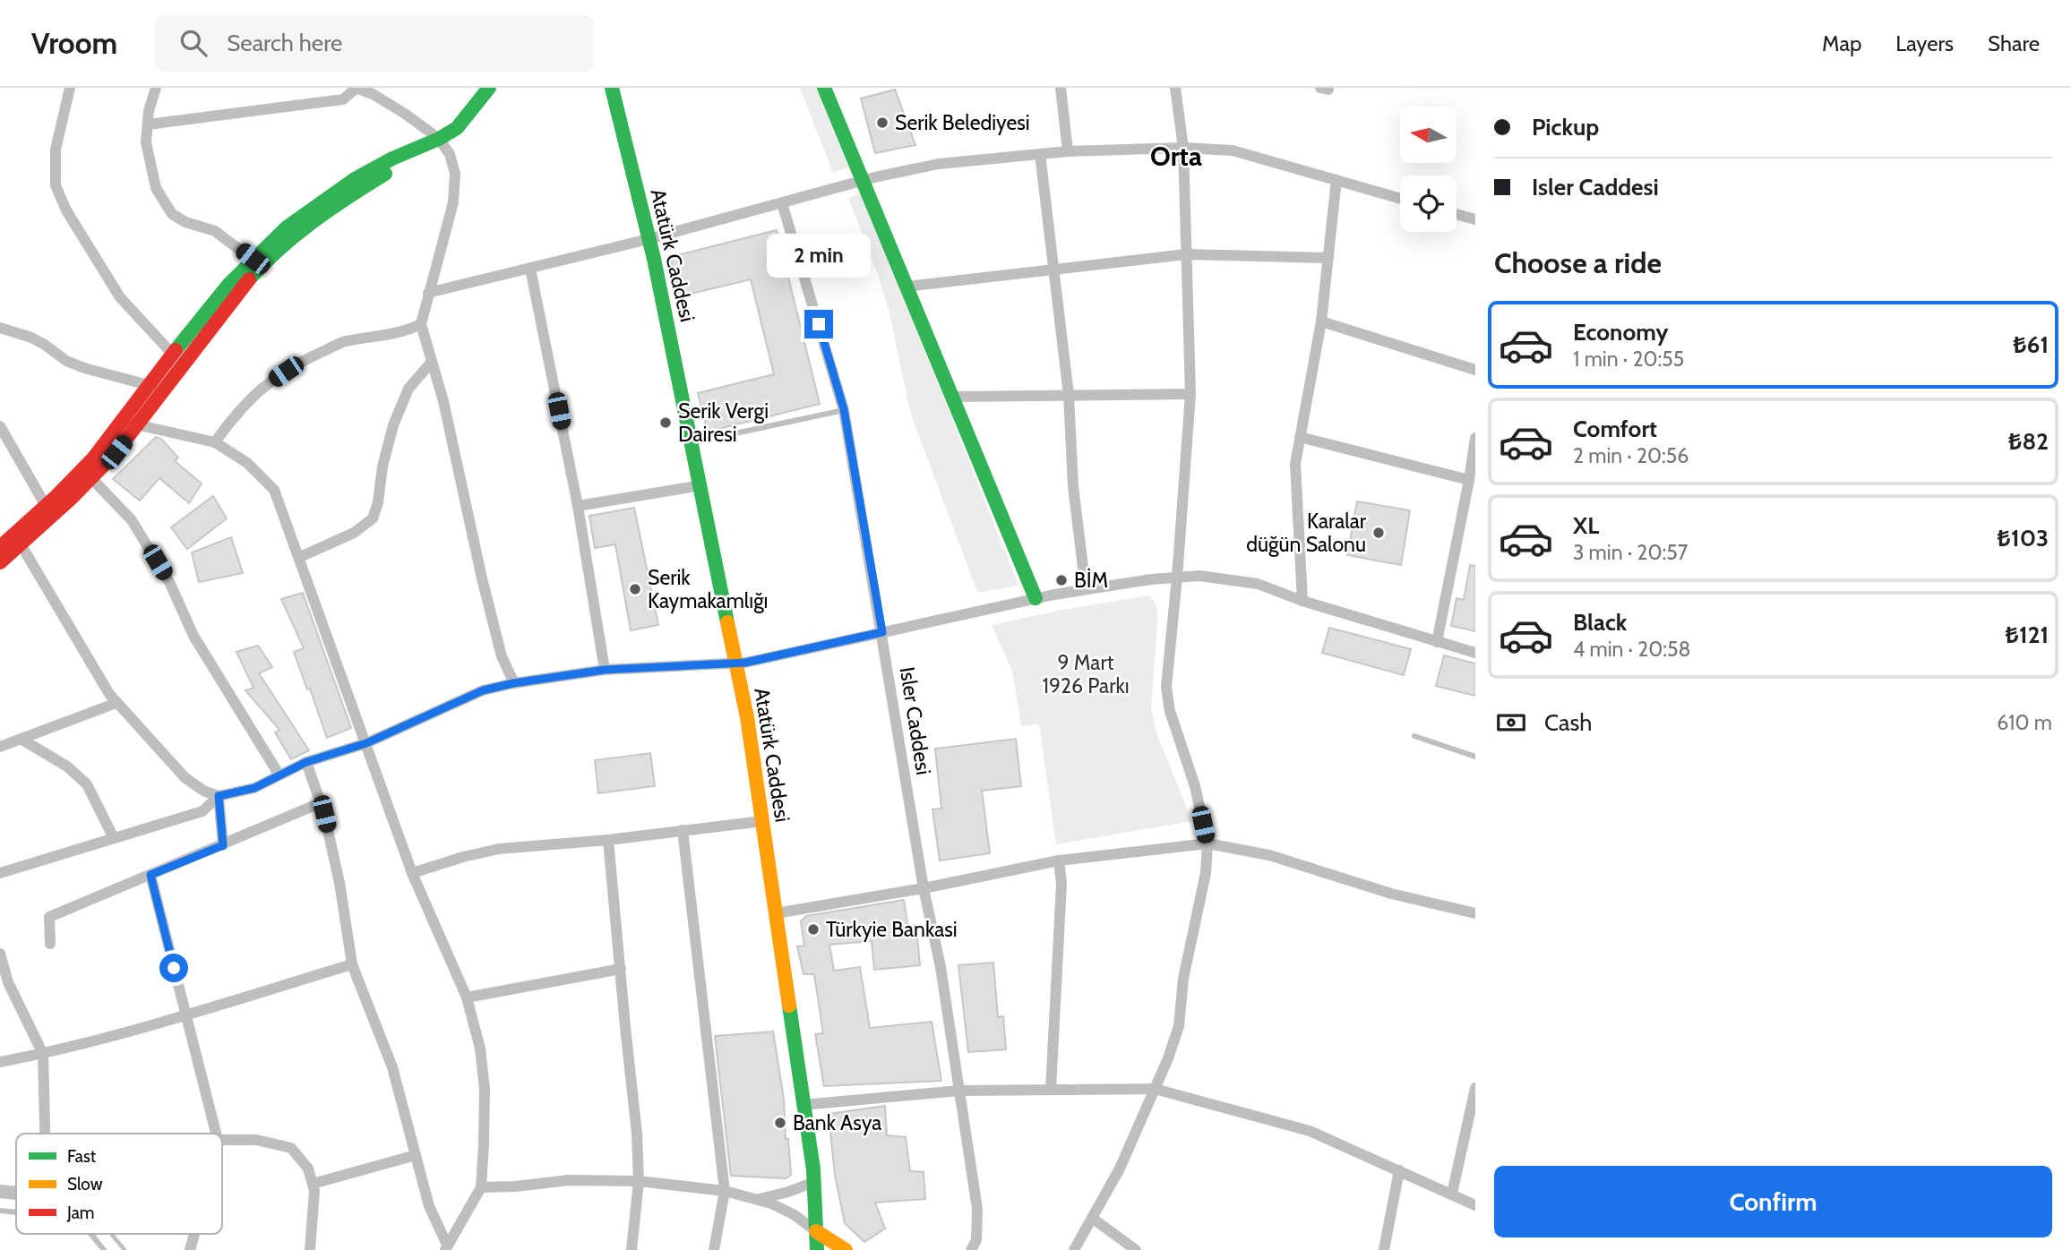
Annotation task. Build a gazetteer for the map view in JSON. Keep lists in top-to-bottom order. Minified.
{"streets":{"street":["Atatürk Caddesi","Isler Caddesi"]},"districts":["Orta"],"parks":["9 Mart 1926 Parkı"],"places":["Serik Belediyesi","Serik Vergi Dairesi","Karalar düğün Salonu","BİM","Serik Kaymakamlığı","Türkyie Bankasi","Bank Asya"],"legend":["Fast","Slow","Jam"],"north":"left","page":{"header":"Vroom","search":"Search here","nav":["Map","Layers","Share"],"banner":["Pickup","Isler Caddesi"],"heading":"Choose a ride","bubble":"2 min","list":[{"name":"Economy","note":"1 min · 20:55","value":"₺61"},{"name":"Comfort","note":"2 min · 20:56","value":"₺82"},{"name":"XL","note":"3 min · 20:57","value":"₺103"},{"name":"Black","note":"4 min · 20:58","value":"₺121"}],"pay":["Cash","610 m"],"buttons":"Confirm"}}
